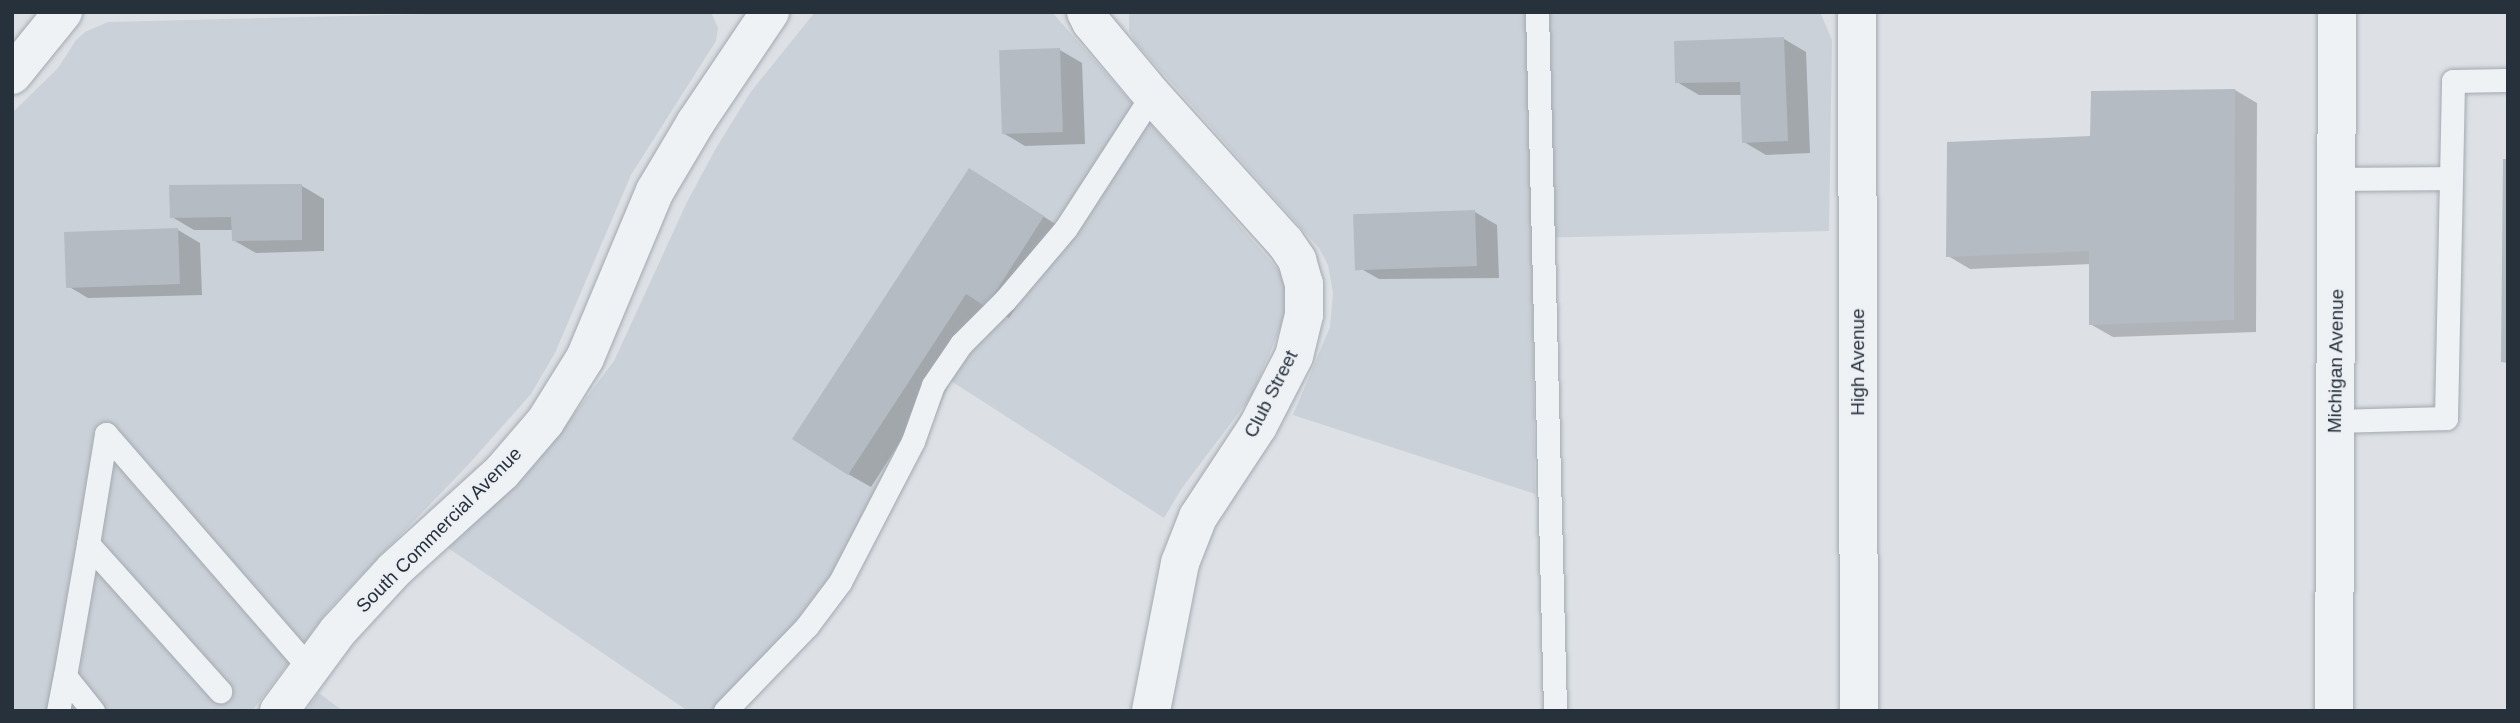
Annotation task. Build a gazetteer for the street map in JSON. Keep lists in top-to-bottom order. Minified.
{"streets":{"street":["Michigan Avenue","High Avenue","Club Street","South Commercial Avenue"]}}
